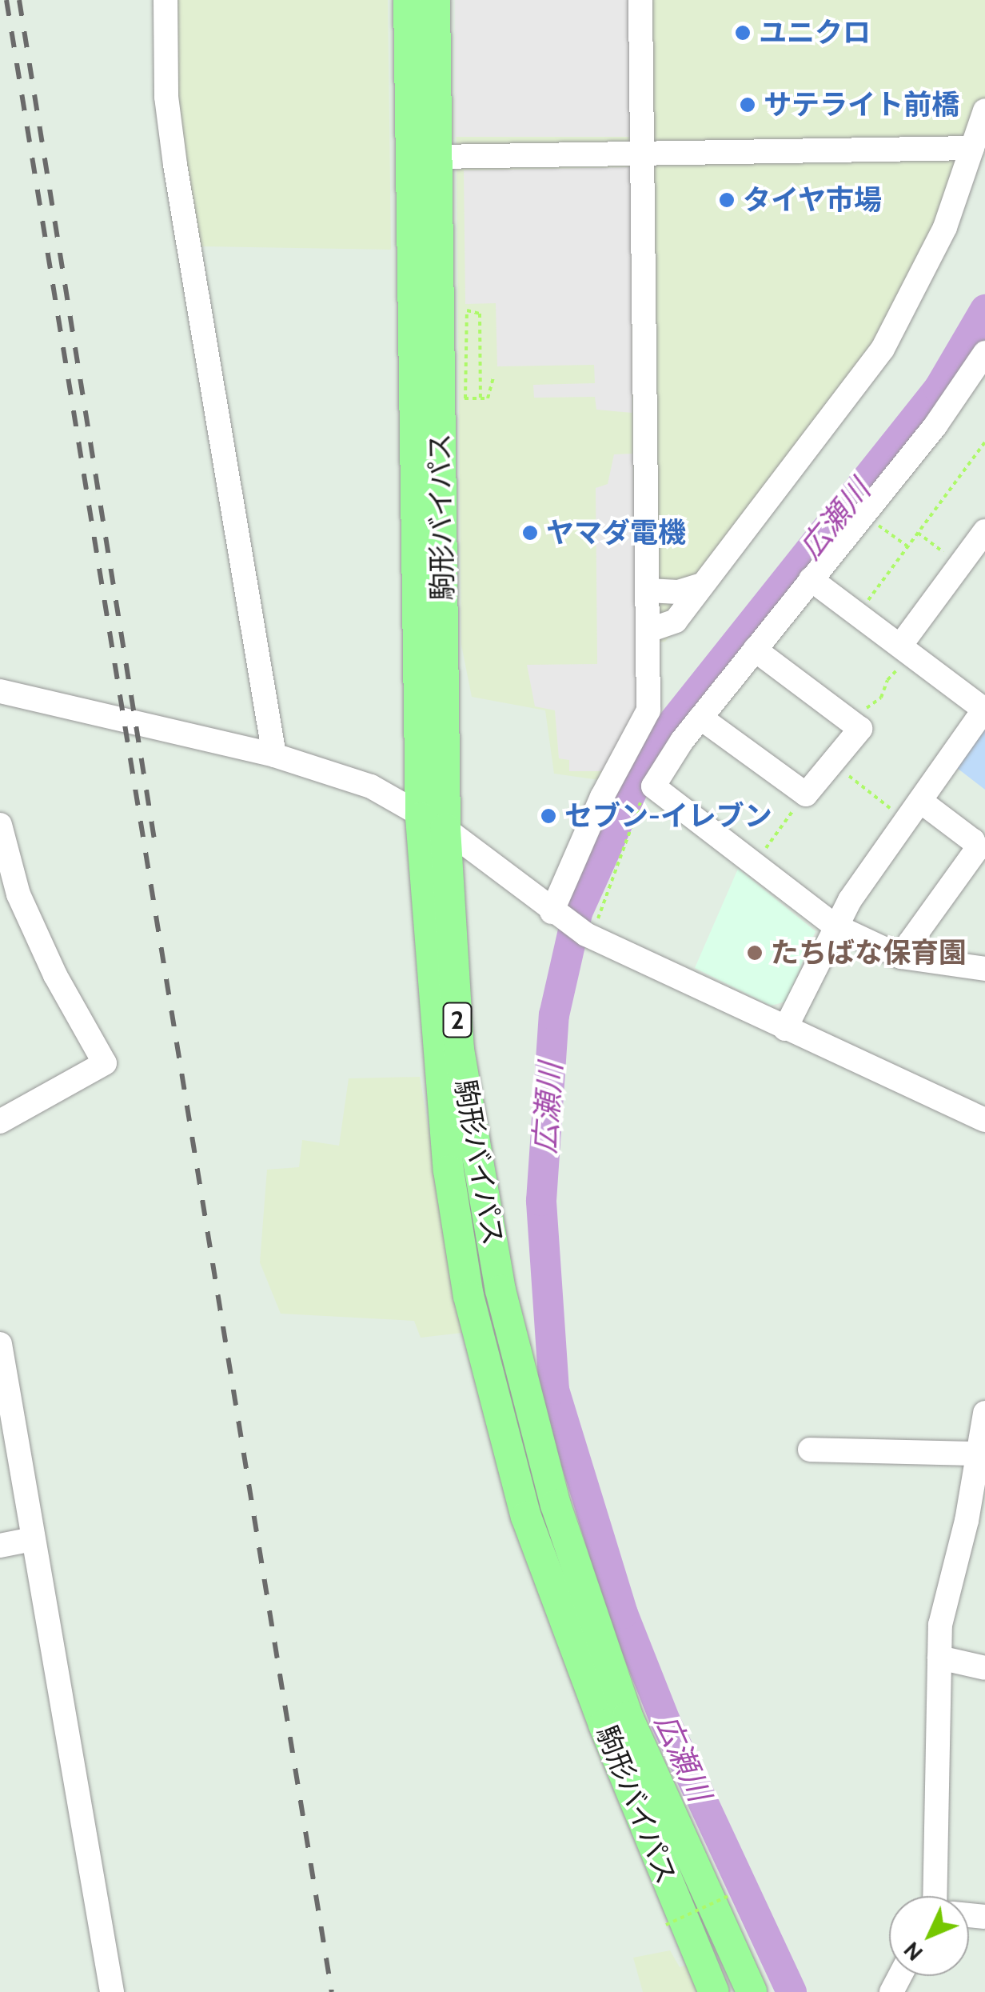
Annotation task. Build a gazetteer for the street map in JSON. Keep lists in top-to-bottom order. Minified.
{"streets":{"main road":["駒形バイパス","2"]},"water":["広瀬川"],"places":["ユニクロ","サテライト前橋","タイヤ市場","ヤマダ電機","セブン-イレブン","たちばな保育園"],"north":"bottom left"}
